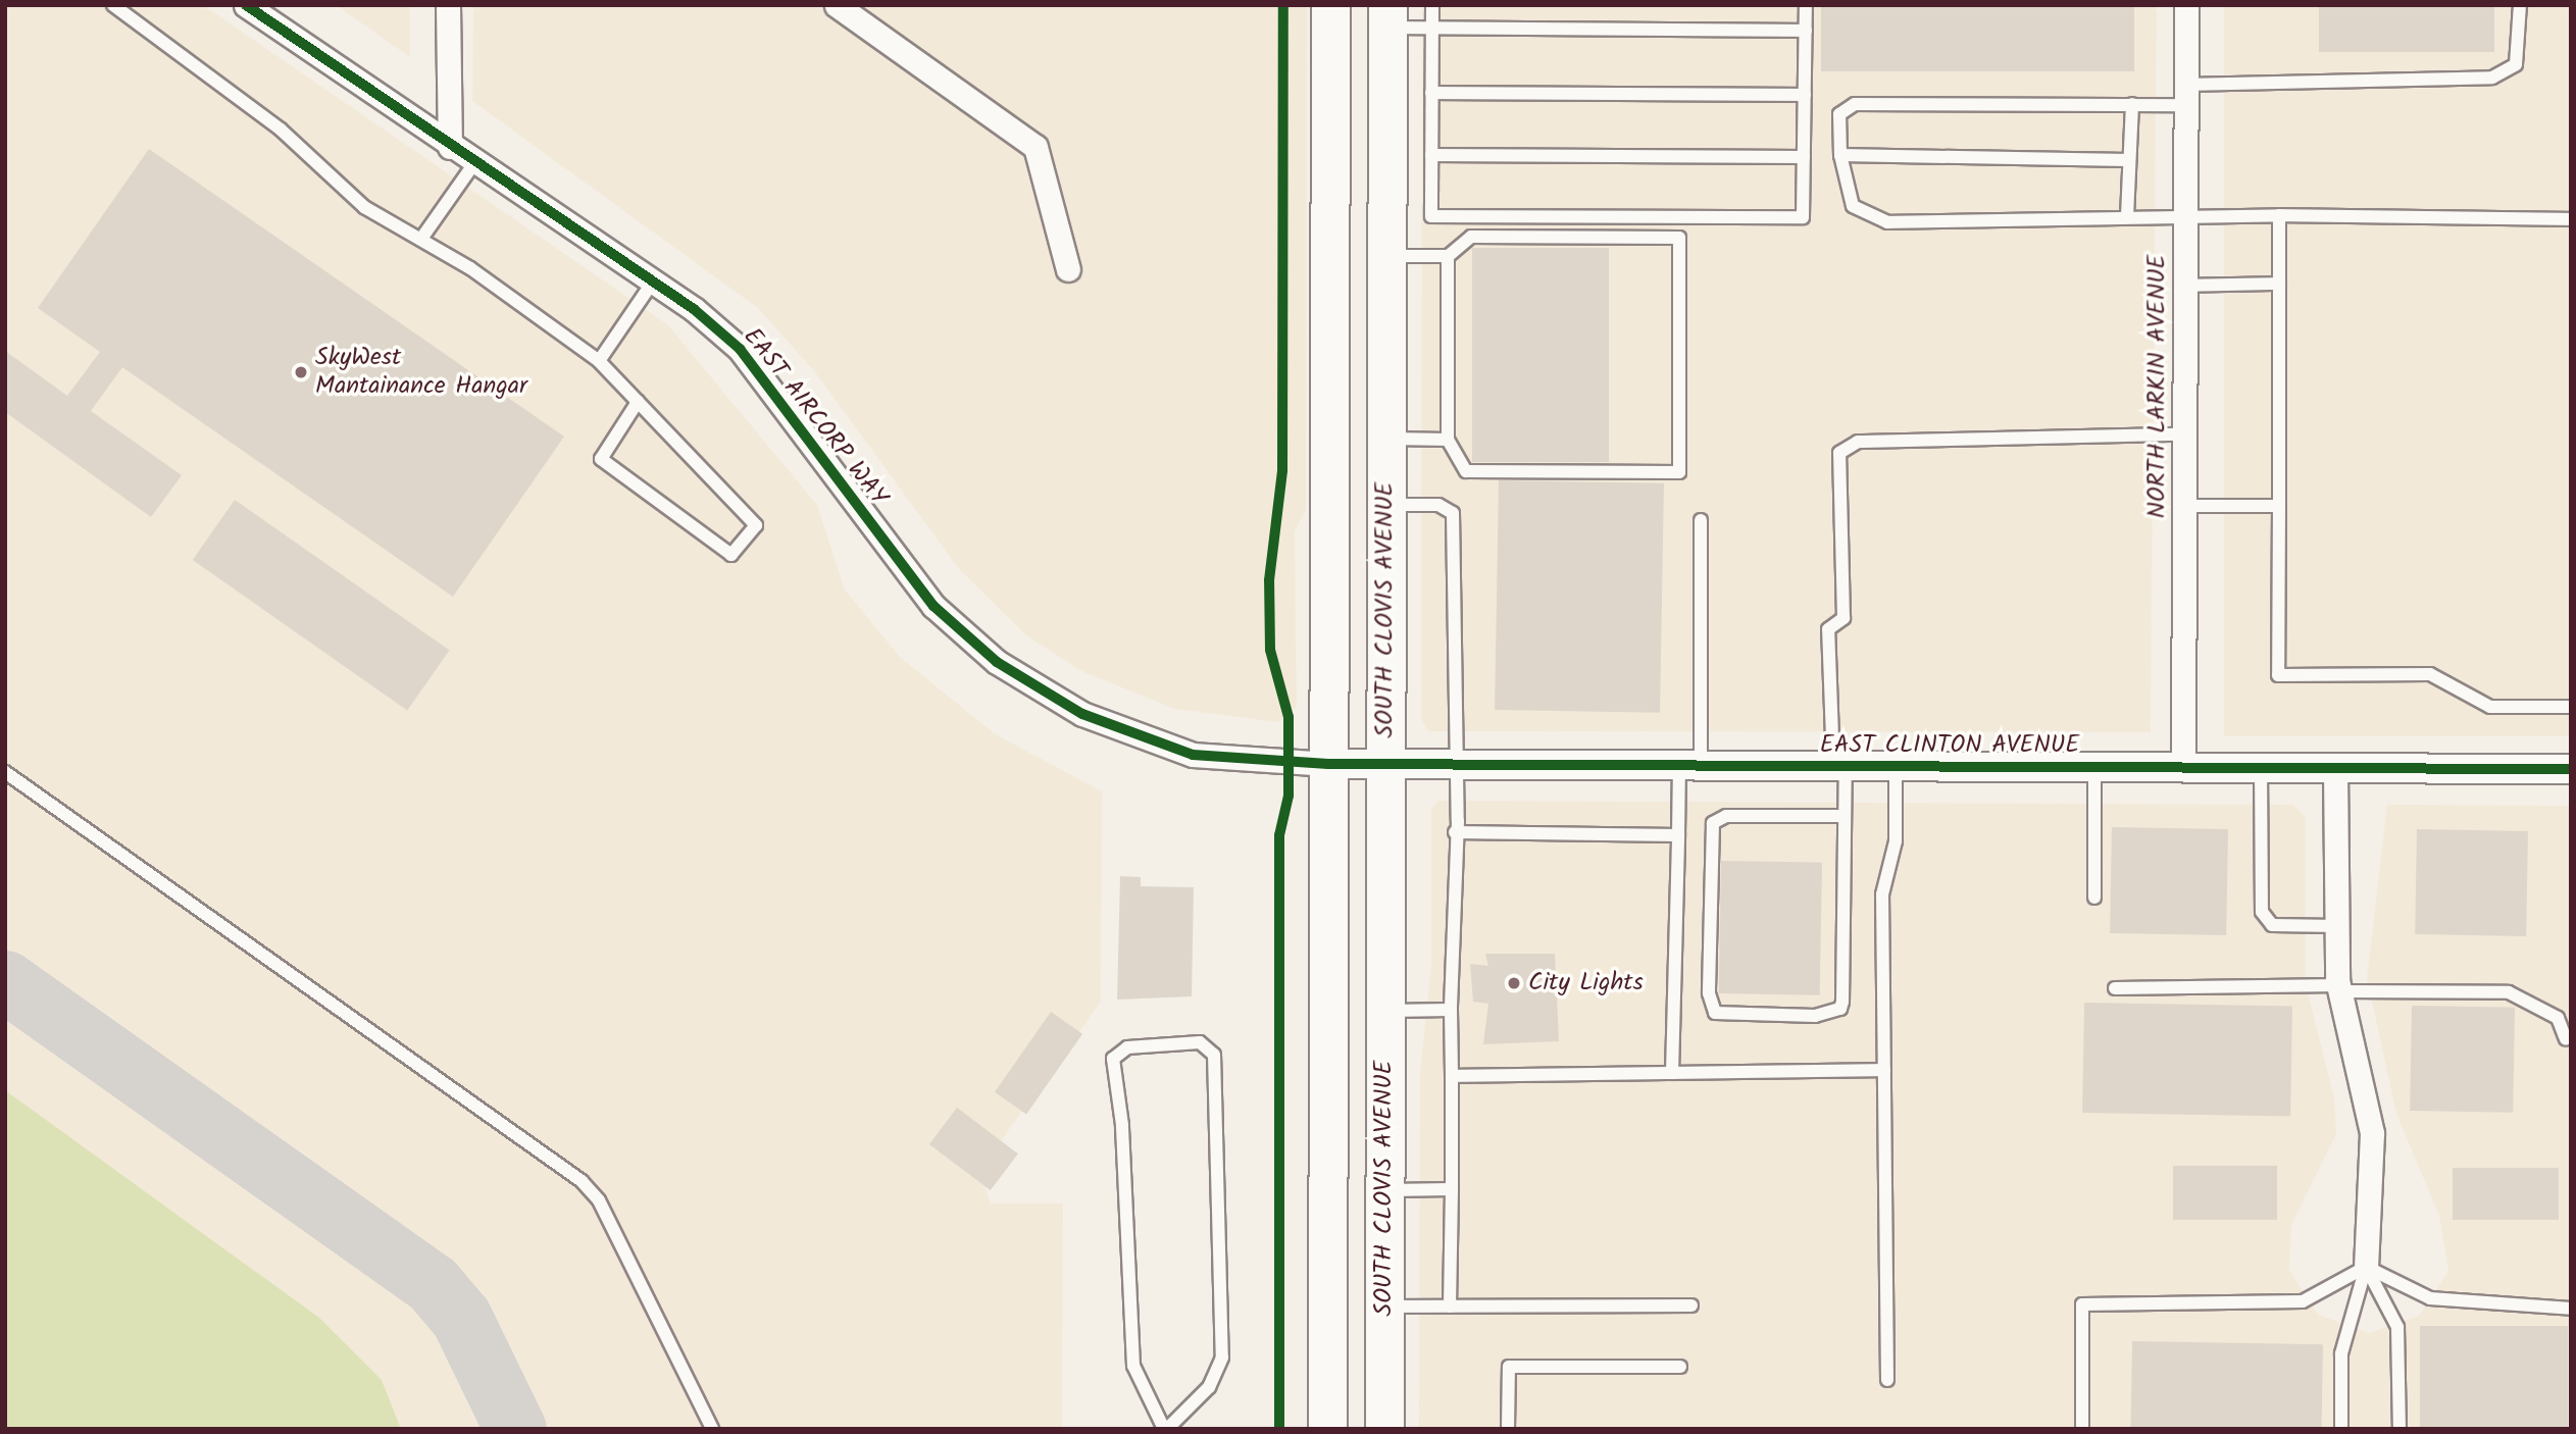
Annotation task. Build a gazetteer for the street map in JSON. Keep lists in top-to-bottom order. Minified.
{"streets":{"main road":["SOUTH CLOVIS AVENUE"],"street":["NORTH LARKIN AVENUE","EAST AIRCORP WAY","EAST CLINTON AVENUE"]},"crossings":[["NORTH LARKIN AVENUE","EAST CLINTON AVENUE"],["EAST AIRCORP WAY","EAST CLINTON AVENUE"],["SOUTH CLOVIS AVENUE","EAST CLINTON AVENUE"]],"places":["SkyWest Mantainance Hangar","City Lights"]}
